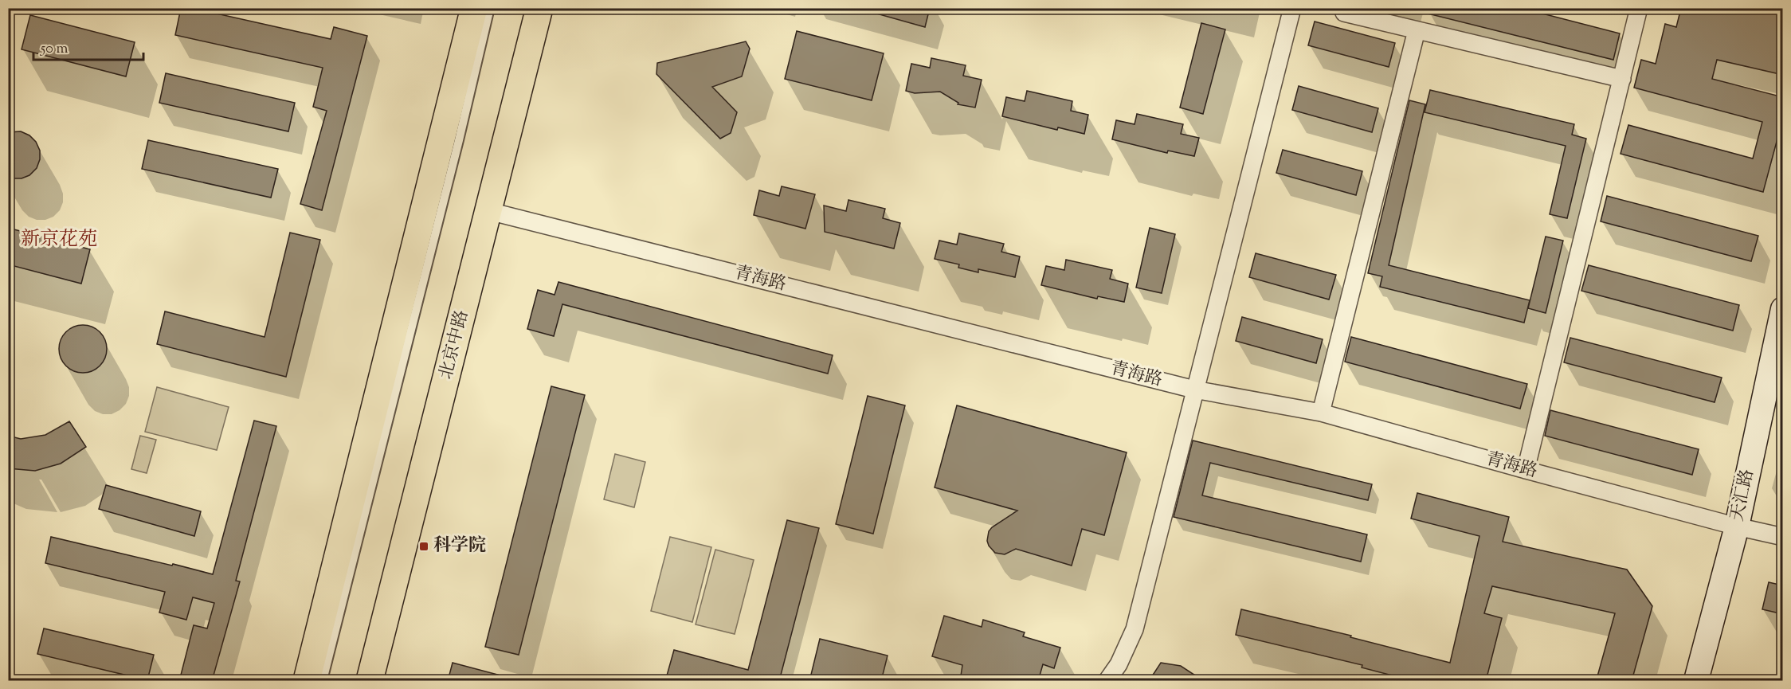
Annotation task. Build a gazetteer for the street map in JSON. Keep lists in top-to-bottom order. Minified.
{"streets":{"main road":["北京中路"],"street":["青海路","天汇路"]},"crossings":[["青海路","北京中路"],["青海路","天汇路"]],"districts":["新京花苑"],"places":{"transit":["科学院"]},"scale_bar":"50 m"}
